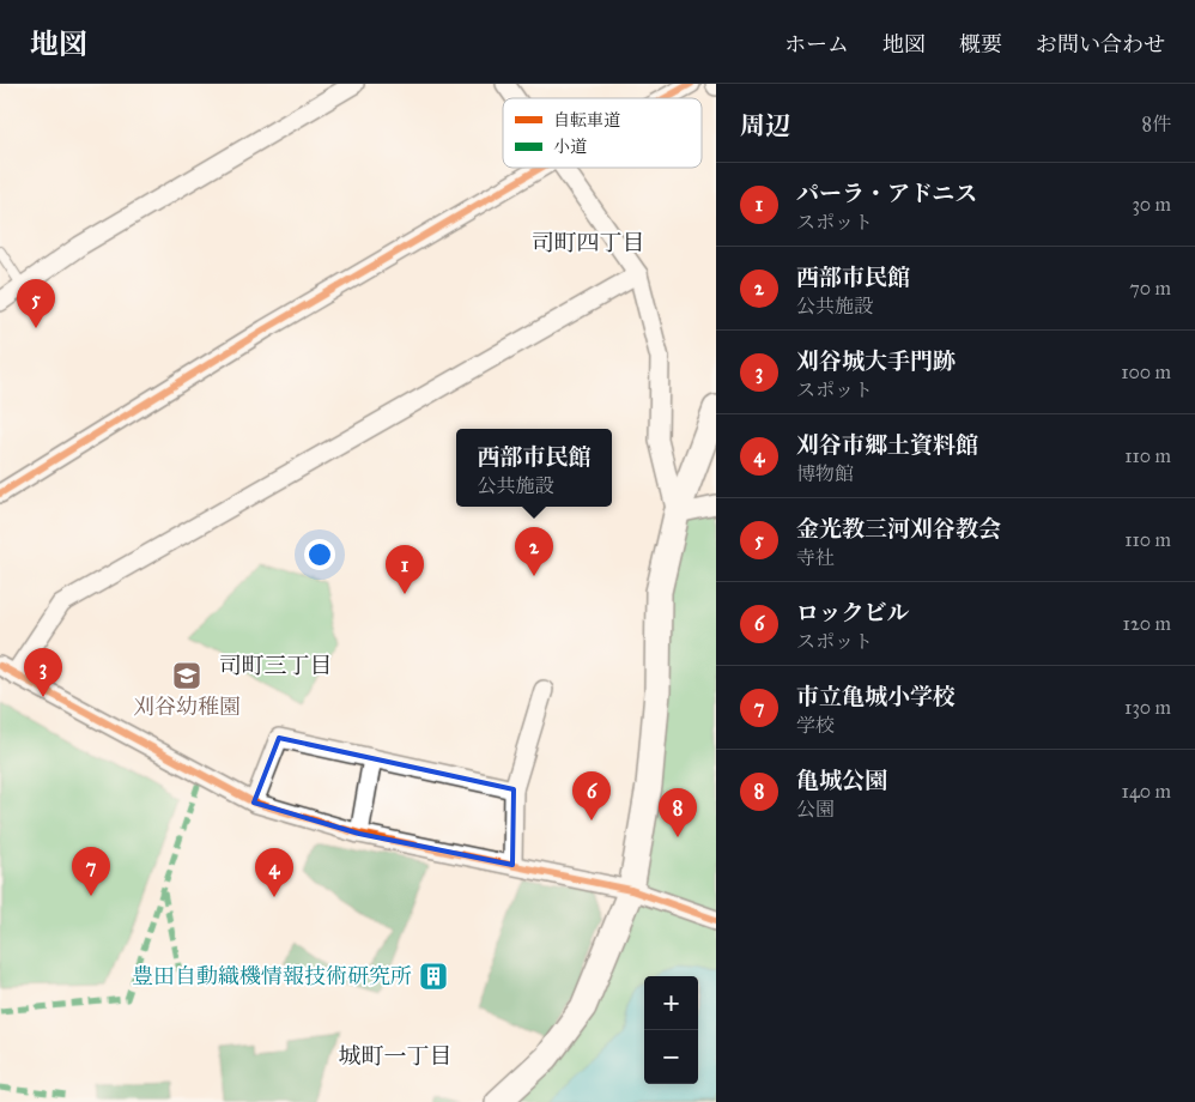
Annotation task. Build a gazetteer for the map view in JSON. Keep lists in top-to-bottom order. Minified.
{"districts":["司町四丁目","司町三丁目","城町一丁目"],"places":{"school or university":["刈谷幼稚園"],"building":["豊田自動織機情報技術研究所"]},"legend":["自転車道","小道"],"page":{"header":"地図","nav":["ホーム","地図","概要","お問い合わせ"],"heading":["周辺","8件"],"list":[{"mark":"1","name":"パーラ・アドニス","note":"スポット","value":"30 m"},{"mark":"2","name":"西部市民館","note":"公共施設","value":"70 m"},{"mark":"3","name":"刈谷城大手門跡","note":"スポット","value":"100 m"},{"mark":"4","name":"刈谷市郷土資料館","note":"博物館","value":"110 m"},{"mark":"5","name":"金光教三河刈谷教会","note":"寺社","value":"110 m"},{"mark":"6","name":"ロックビル","note":"スポット","value":"120 m"},{"mark":"7","name":"市立亀城小学校","note":"学校","value":"130 m"},{"mark":"8","name":"亀城公園","note":"公園","value":"140 m"}],"pins":["5","2","1","3","6","8","7","4"],"popup":["西部市民館","公共施設"],"map_buttons":["+","−"]}}
